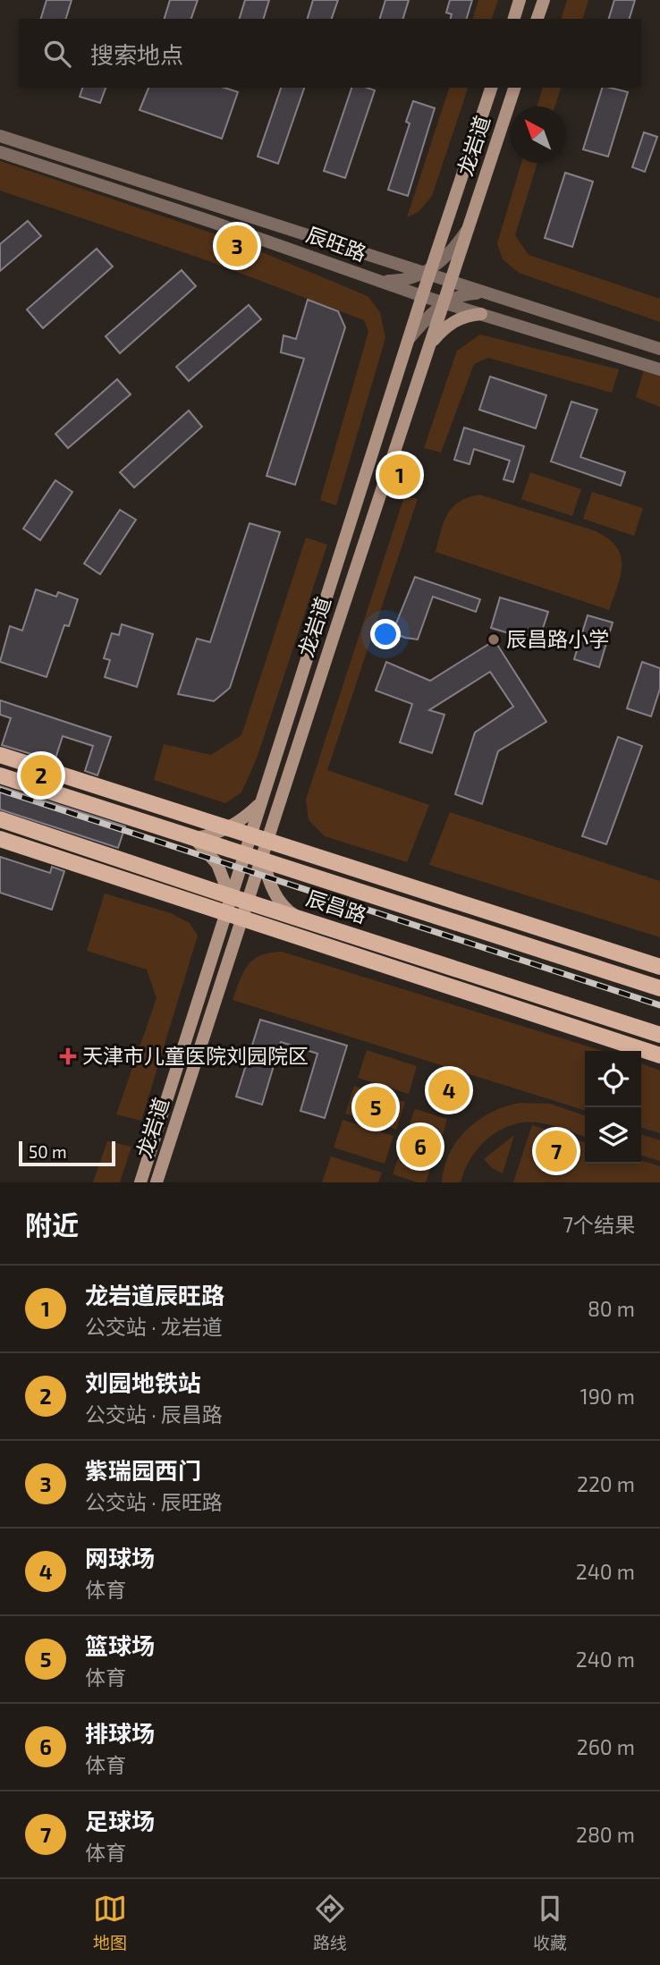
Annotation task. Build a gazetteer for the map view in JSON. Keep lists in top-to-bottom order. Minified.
{"streets":{"main road":["龙岩道","辰昌路"],"street":["辰旺路"]},"crossings":[["龙岩道","辰旺路"],["龙岩道","辰昌路"]],"places":{"other":["辰昌路小学"],"health":["天津市儿童医院刘园院区"]},"scale_bar":"50 m","north":"top left","page":{"search":"搜索地点","pins":["3","1","2","4","5","6","7"],"scale":"50 m","heading":["附近","7个结果"],"list":[{"mark":"1","name":"龙岩道辰旺路","note":"公交站 · 龙岩道","value":"80 m"},{"mark":"2","name":"刘园地铁站","note":"公交站 · 辰昌路","value":"190 m"},{"mark":"3","name":"紫瑞园西门","note":"公交站 · 辰旺路","value":"220 m"},{"mark":"4","name":"网球场","note":"体育","value":"240 m"},{"mark":"5","name":"篮球场","note":"体育","value":"240 m"},{"mark":"6","name":"排球场","note":"体育","value":"260 m"},{"mark":"7","name":"足球场","note":"体育","value":"280 m"}],"nav":["地图","路线","收藏"]}}
